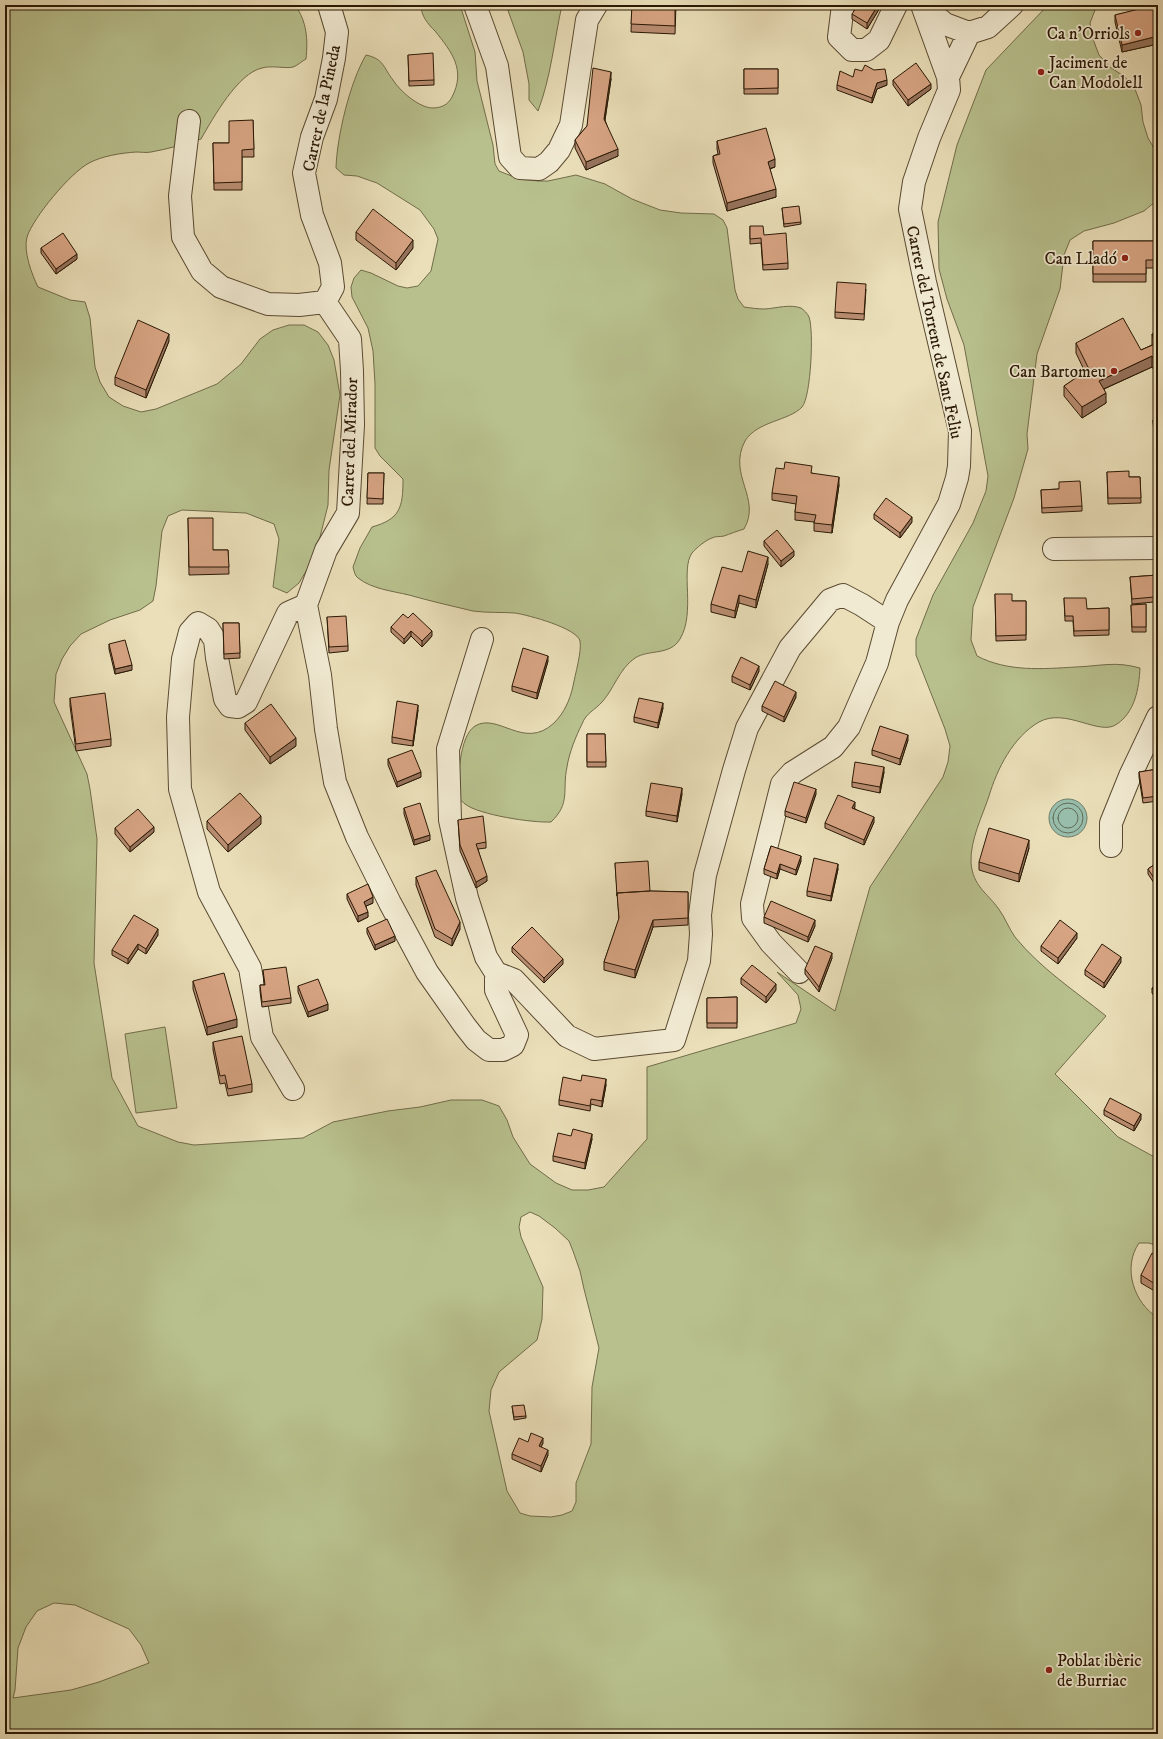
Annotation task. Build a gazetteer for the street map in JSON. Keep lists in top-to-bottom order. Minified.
{"streets":{"street":["Carrer de la Pineda","Carrer del Torrent de Sant Feliu","Carrer del Mirador"]},"crossings":[["Carrer de la Pineda","Carrer del Mirador"]],"places":["Ca n'Orriols","Jaciment de Can Modolell","Can Lladó","Can Bartomeu","Poblat ibèric de Burriac"]}
